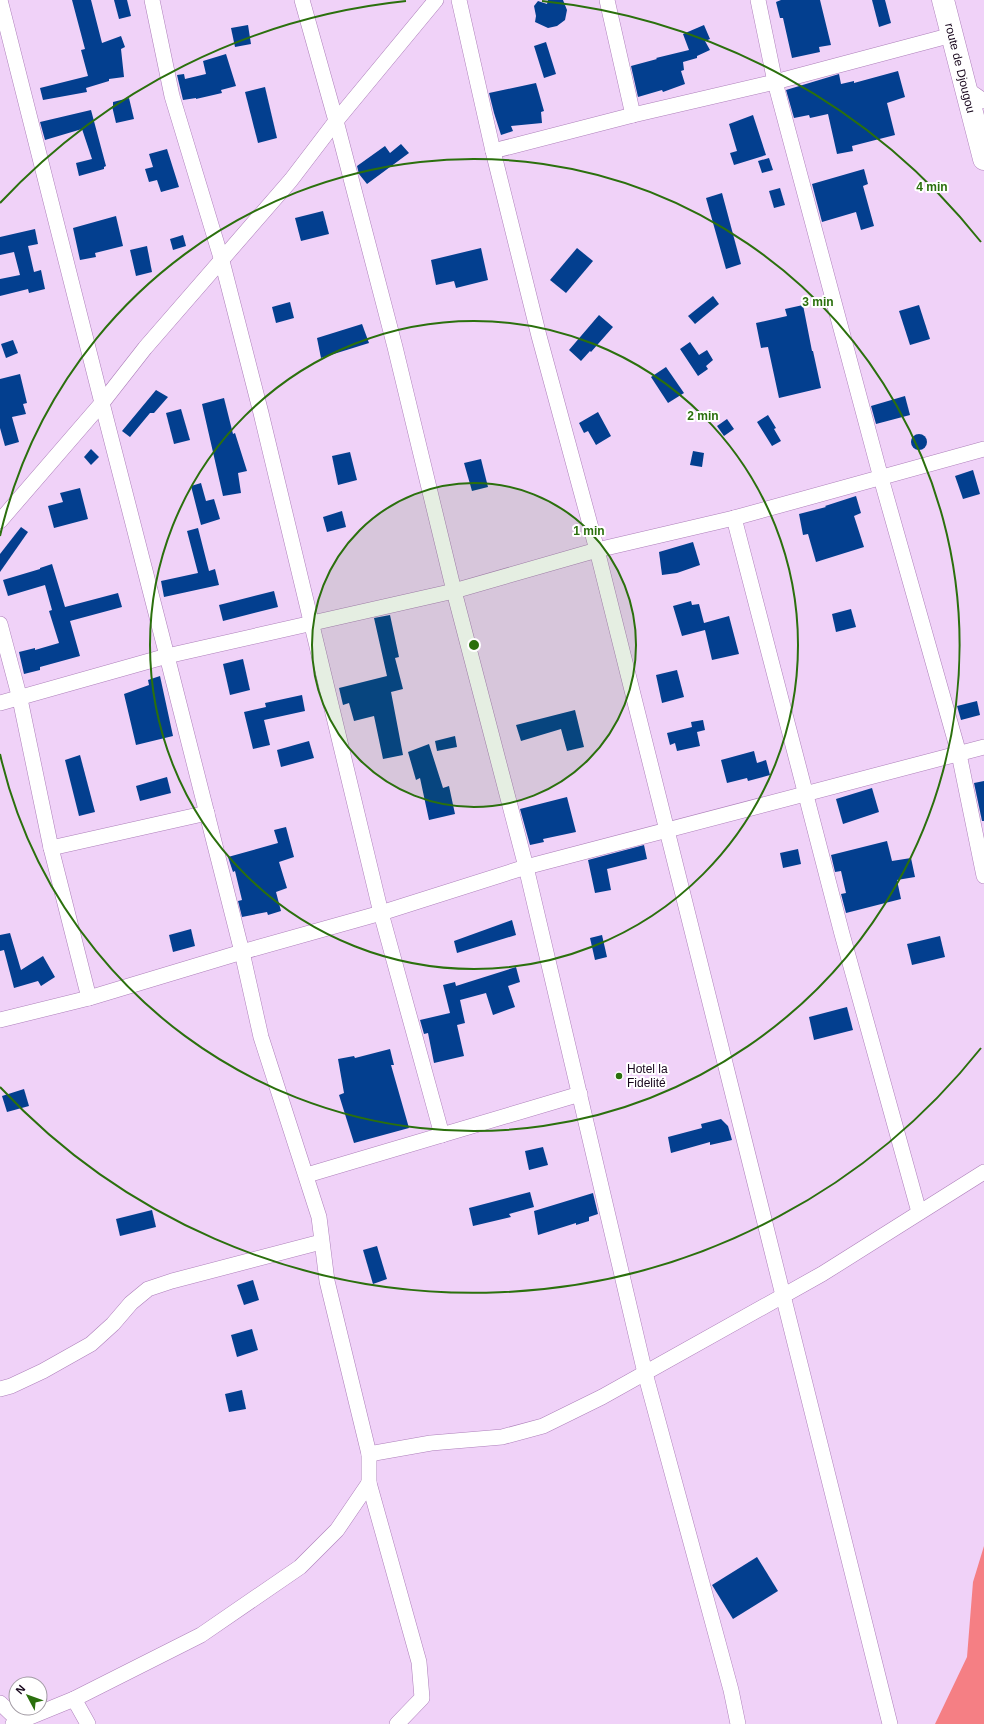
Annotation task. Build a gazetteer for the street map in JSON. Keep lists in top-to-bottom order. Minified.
{"streets":{"highway":["route de Djougou"]},"places":["Hotel la Fidelité"],"north":"top left","rings":["4 min","3 min","2 min","1 min"]}
